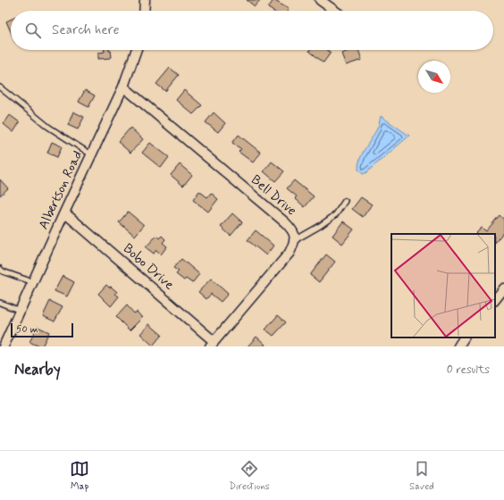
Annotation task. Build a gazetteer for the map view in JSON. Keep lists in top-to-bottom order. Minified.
{"streets":{"street":["Albertson Road","Bell Drive","Bobo Drive"]},"crossings":[["Albertson Road","Bell Drive"],["Albertson Road","Bobo Drive"]],"scale_bar":"50 m","north":"bottom right","page":{"search":"Search here","scale":"50 m","heading":["Nearby","0 results"],"nav":["Map","Directions","Saved"]}}
